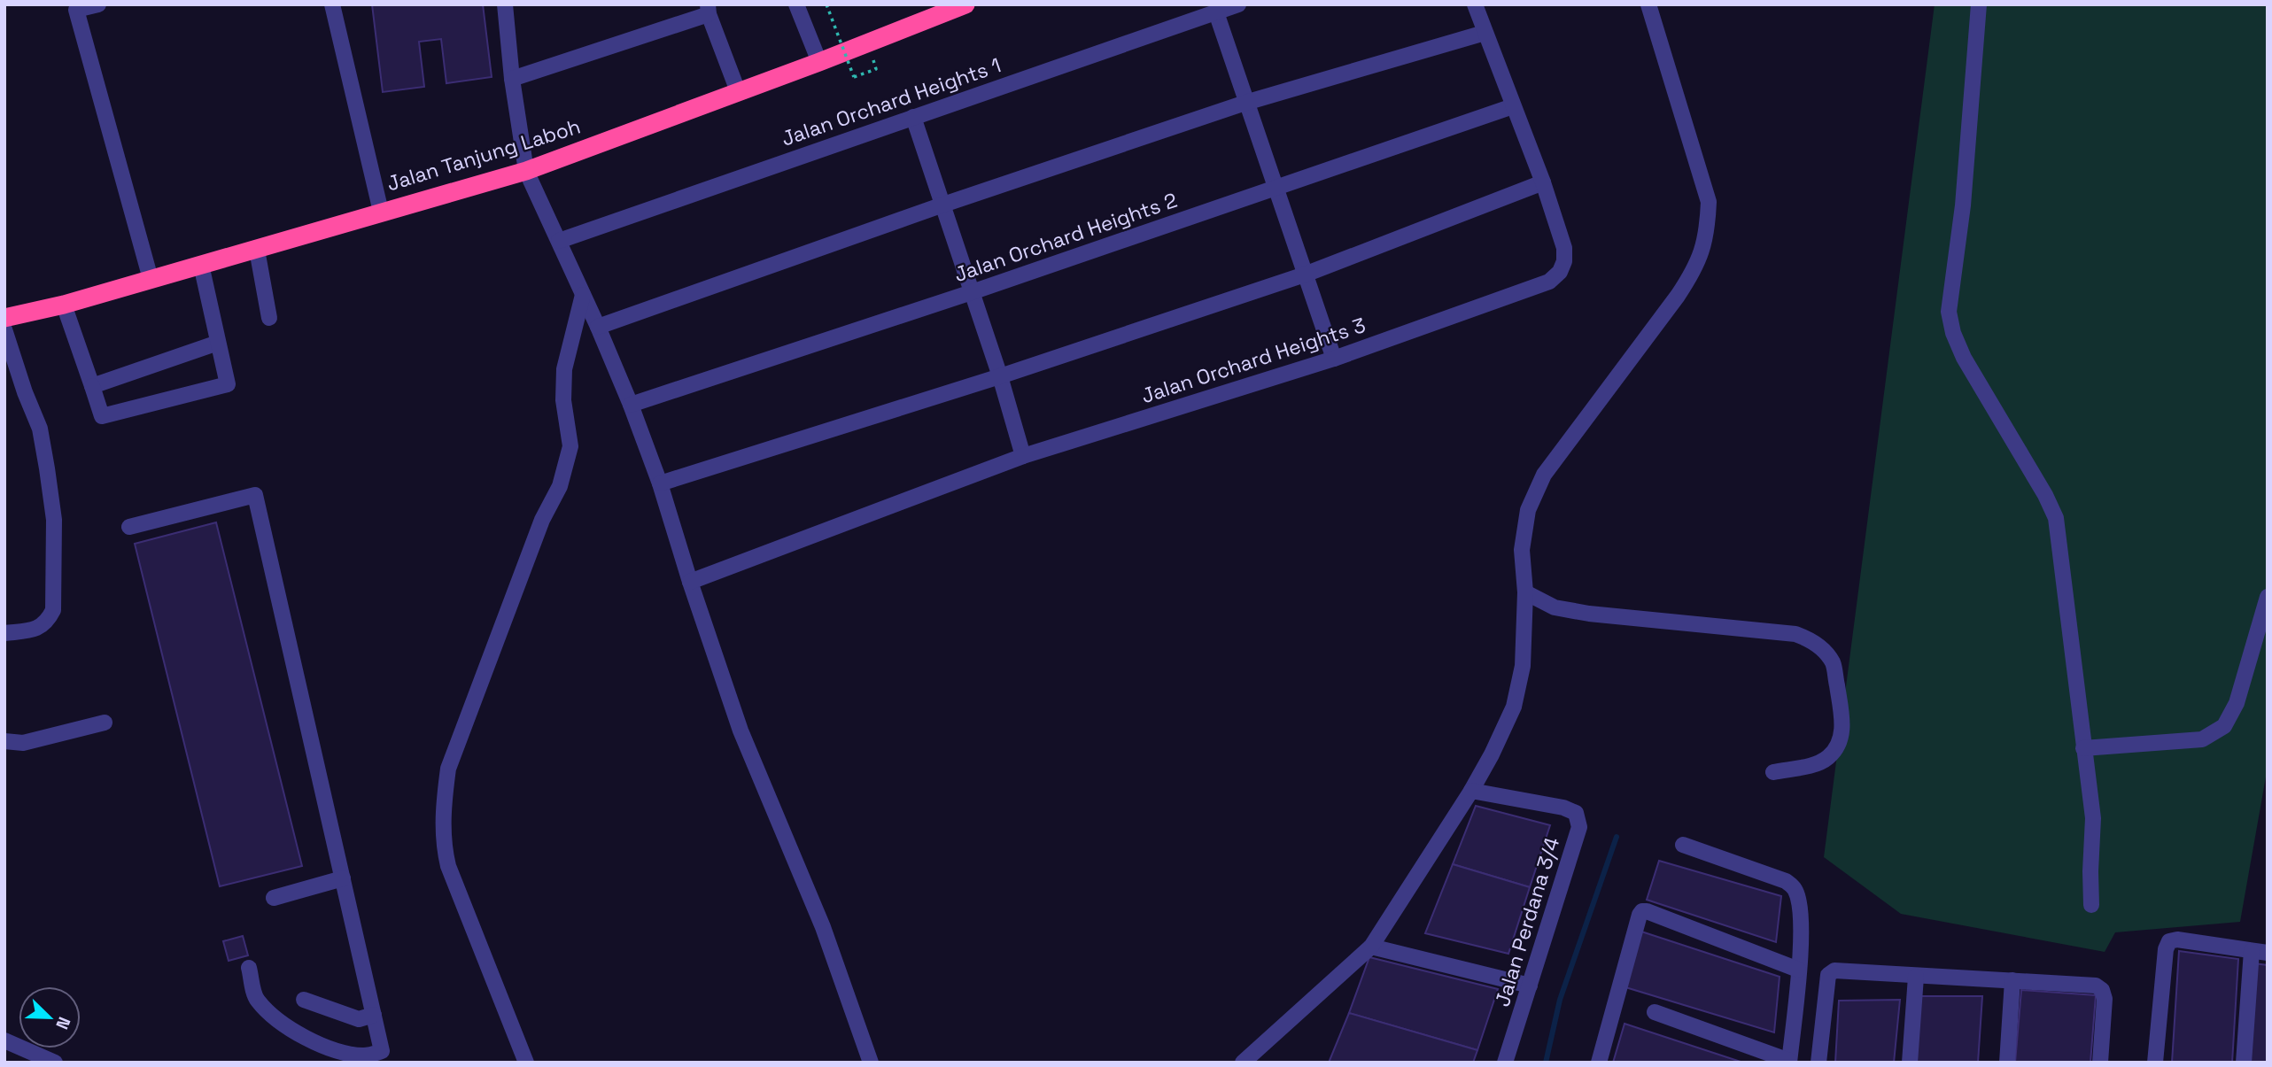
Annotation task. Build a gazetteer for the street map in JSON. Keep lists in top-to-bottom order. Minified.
{"streets":{"highway":["Jalan Tanjung Laboh"],"street":["Jalan Orchard Heights 1","Jalan Orchard Heights 2","Jalan Orchard Heights 3","Jalan Perdana 3/4"]},"crossings":[["Jalan Orchard Heights 2","Jalan Orchard Heights 3"]],"north":"bottom right"}
